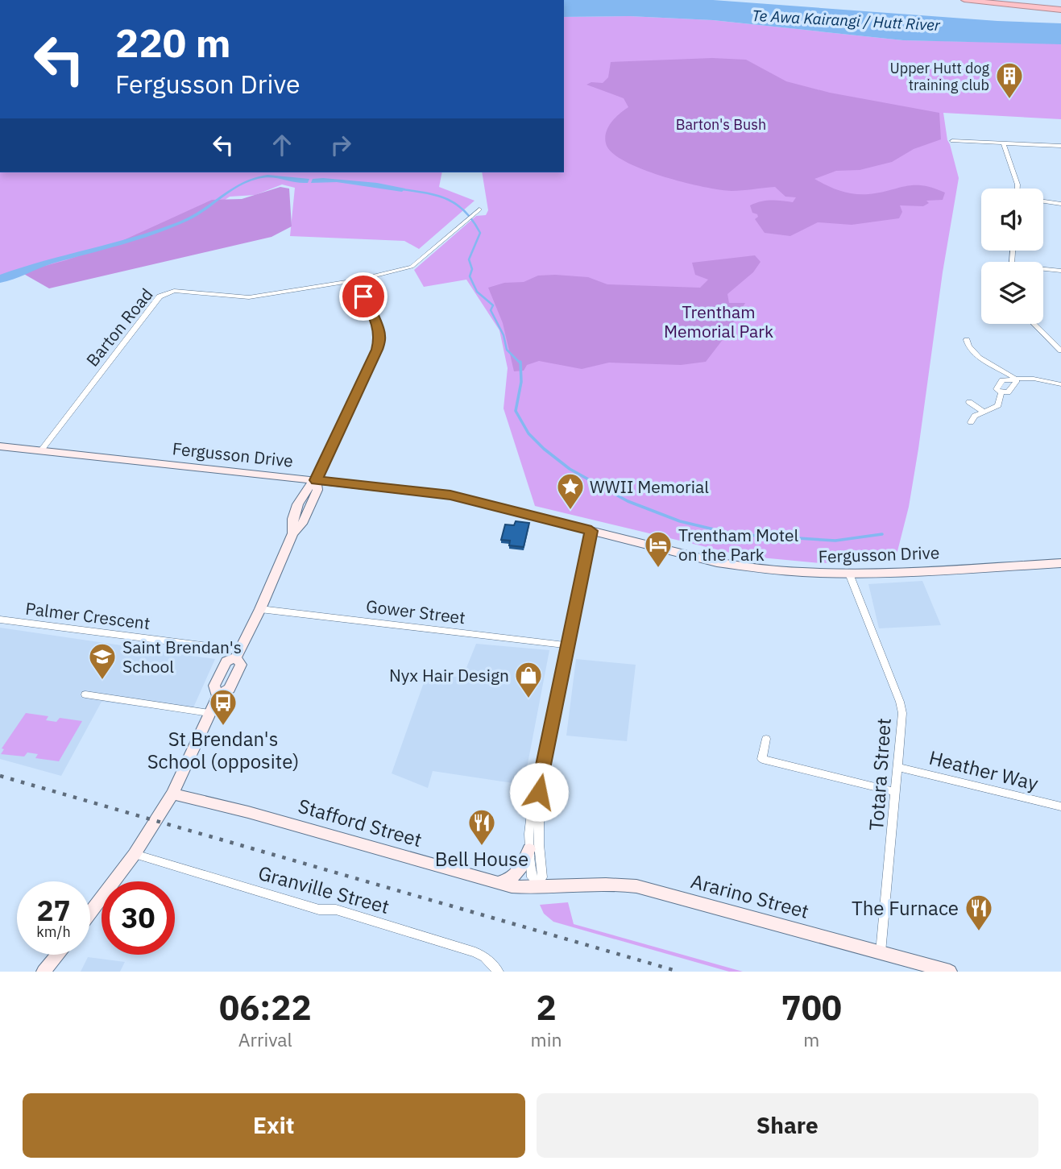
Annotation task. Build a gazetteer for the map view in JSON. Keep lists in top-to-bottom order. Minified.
{"streets":{"street":["Barton Road","Fergusson Drive","Gower Street","Palmer Crescent","Heather Way","Totara Street","Stafford Street","Granville Street","Ararino Street"]},"crossings":[["Barton Road","Fergusson Drive"],["Fergusson Drive","Totara Street"],["Heather Way","Totara Street"],["Totara Street","Ararino Street"],["Stafford Street","Ararino Street"]],"water":["Te Awa Kairangi / Hutt River"],"parks":["Barton's Bush","Trentham Memorial Park"],"places":{"building":["Upper Hutt dog training club"],"place":["WWII Memorial"],"hotel":["Trentham Motel on the Park"],"school or university":["Saint Brendan's School"],"shop":["Nyx Hair Design"],"bus stop":["St Brendan's School (opposite)"],"restaurant":["Bell House","The Furnace"]},"page":{"turn":["220 m","Fergusson Drive"],"speed":"27 km/h","limit":"30","eta":["06:22","Arrival","2","min","700","m"],"buttons":["Exit","Share"]}}
